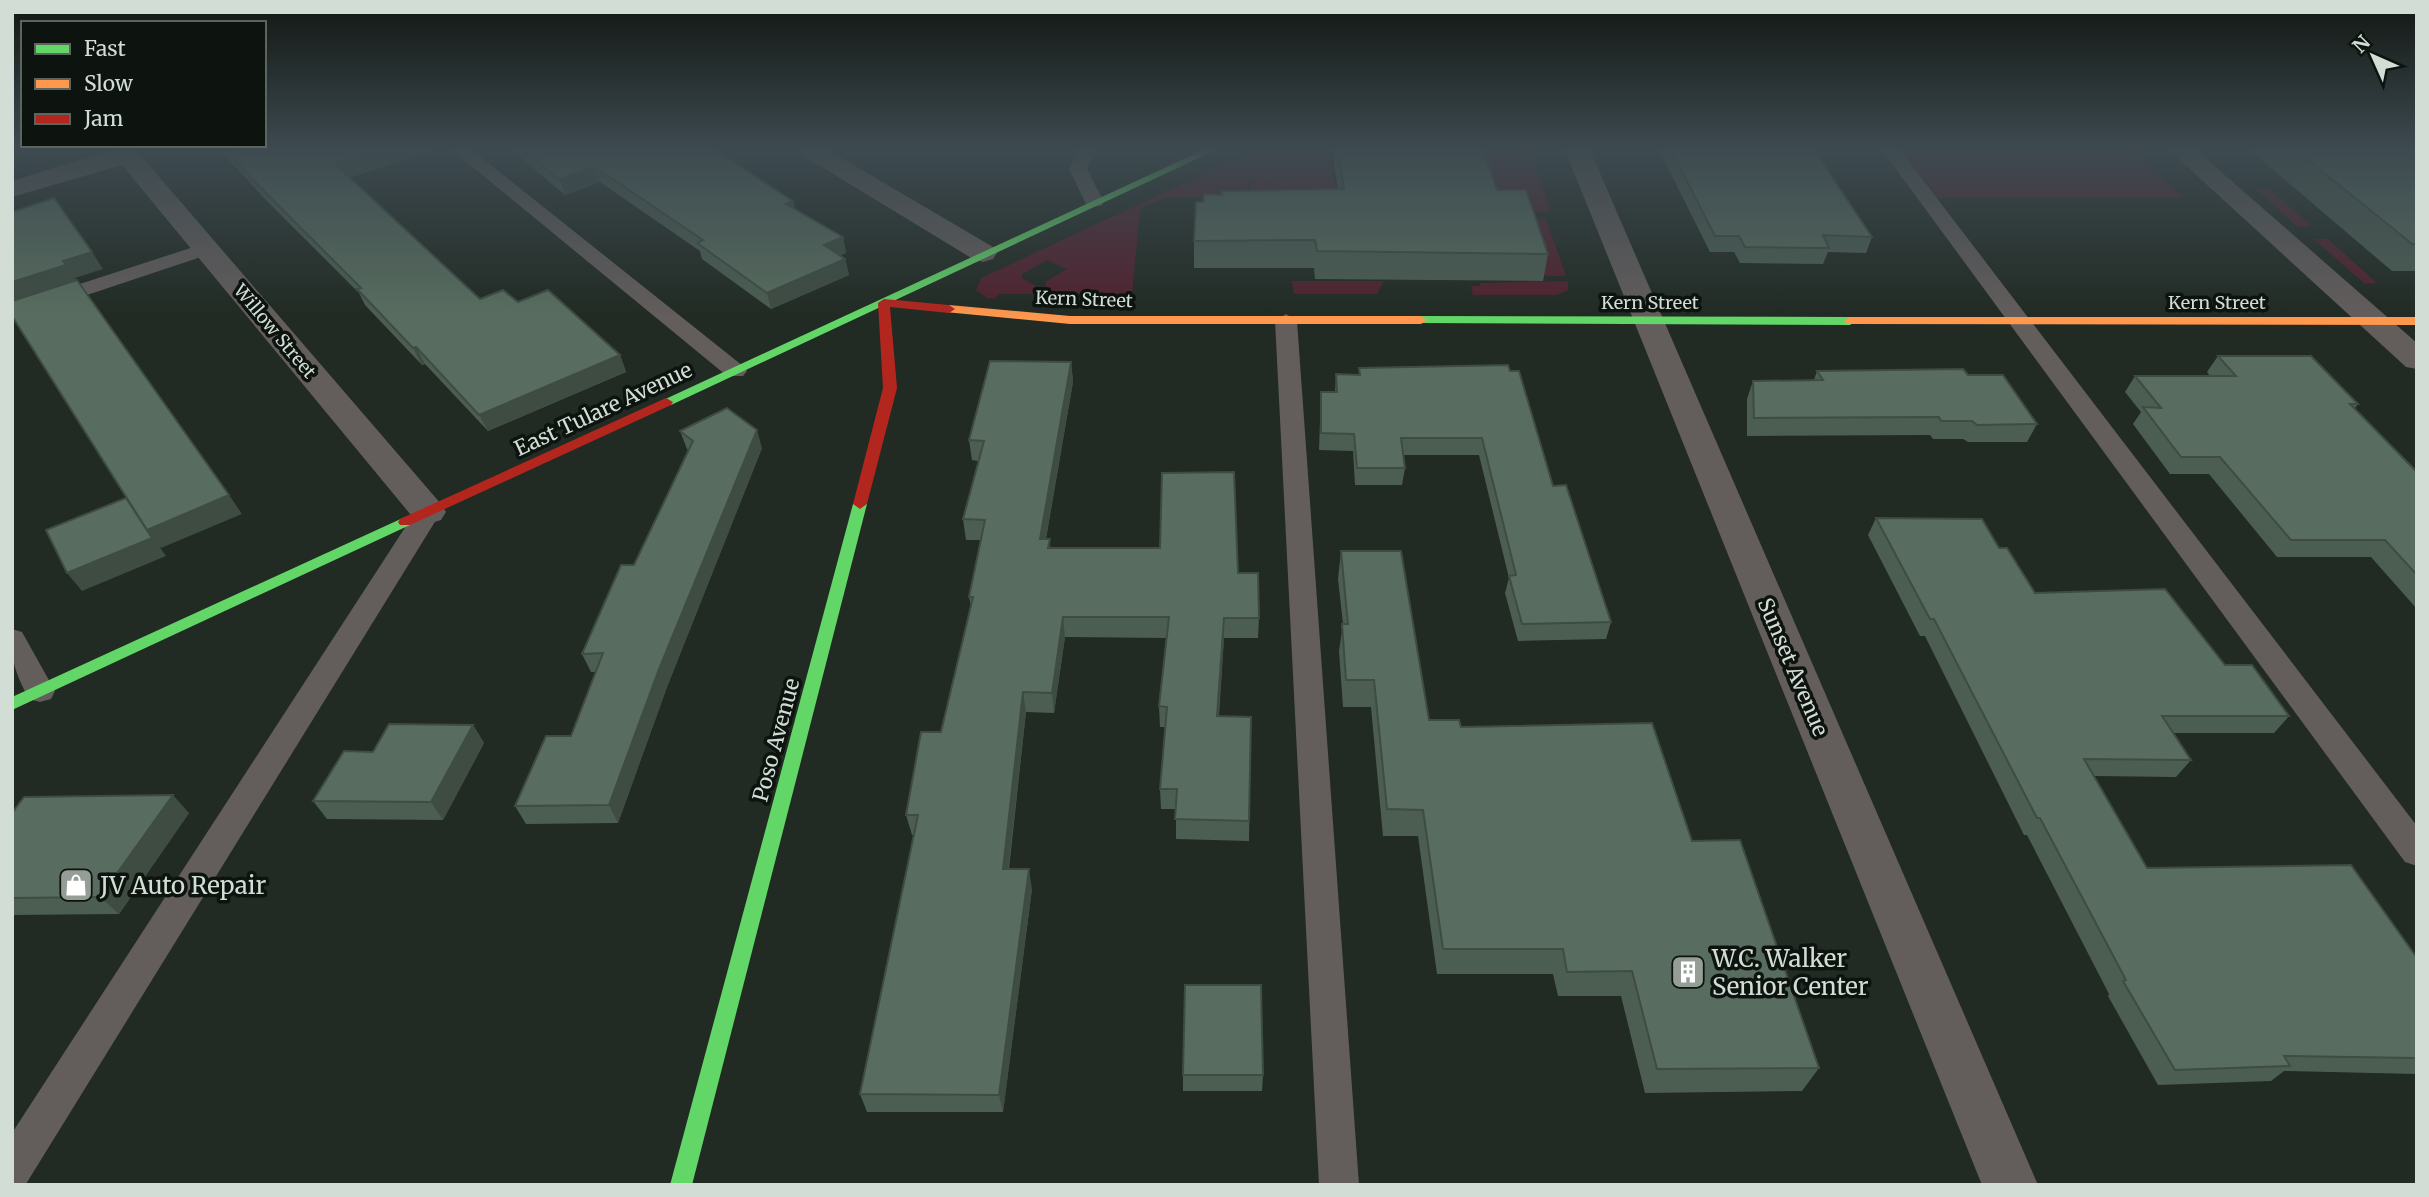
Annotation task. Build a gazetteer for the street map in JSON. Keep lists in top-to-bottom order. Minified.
{"streets":{"street":["Kern Street","Willow Street","East Tulare Avenue","Sunset Avenue","Poso Avenue"]},"crossings":[["Kern Street","East Tulare Avenue"],["Kern Street","Sunset Avenue"],["Kern Street","Poso Avenue"],["Willow Street","East Tulare Avenue"],["East Tulare Avenue","Poso Avenue"]],"places":{"shop":["JV Auto Repair"],"building":["W.C. Walker Senior Center"]},"legend":["Fast","Slow","Jam"],"north":"top left"}
